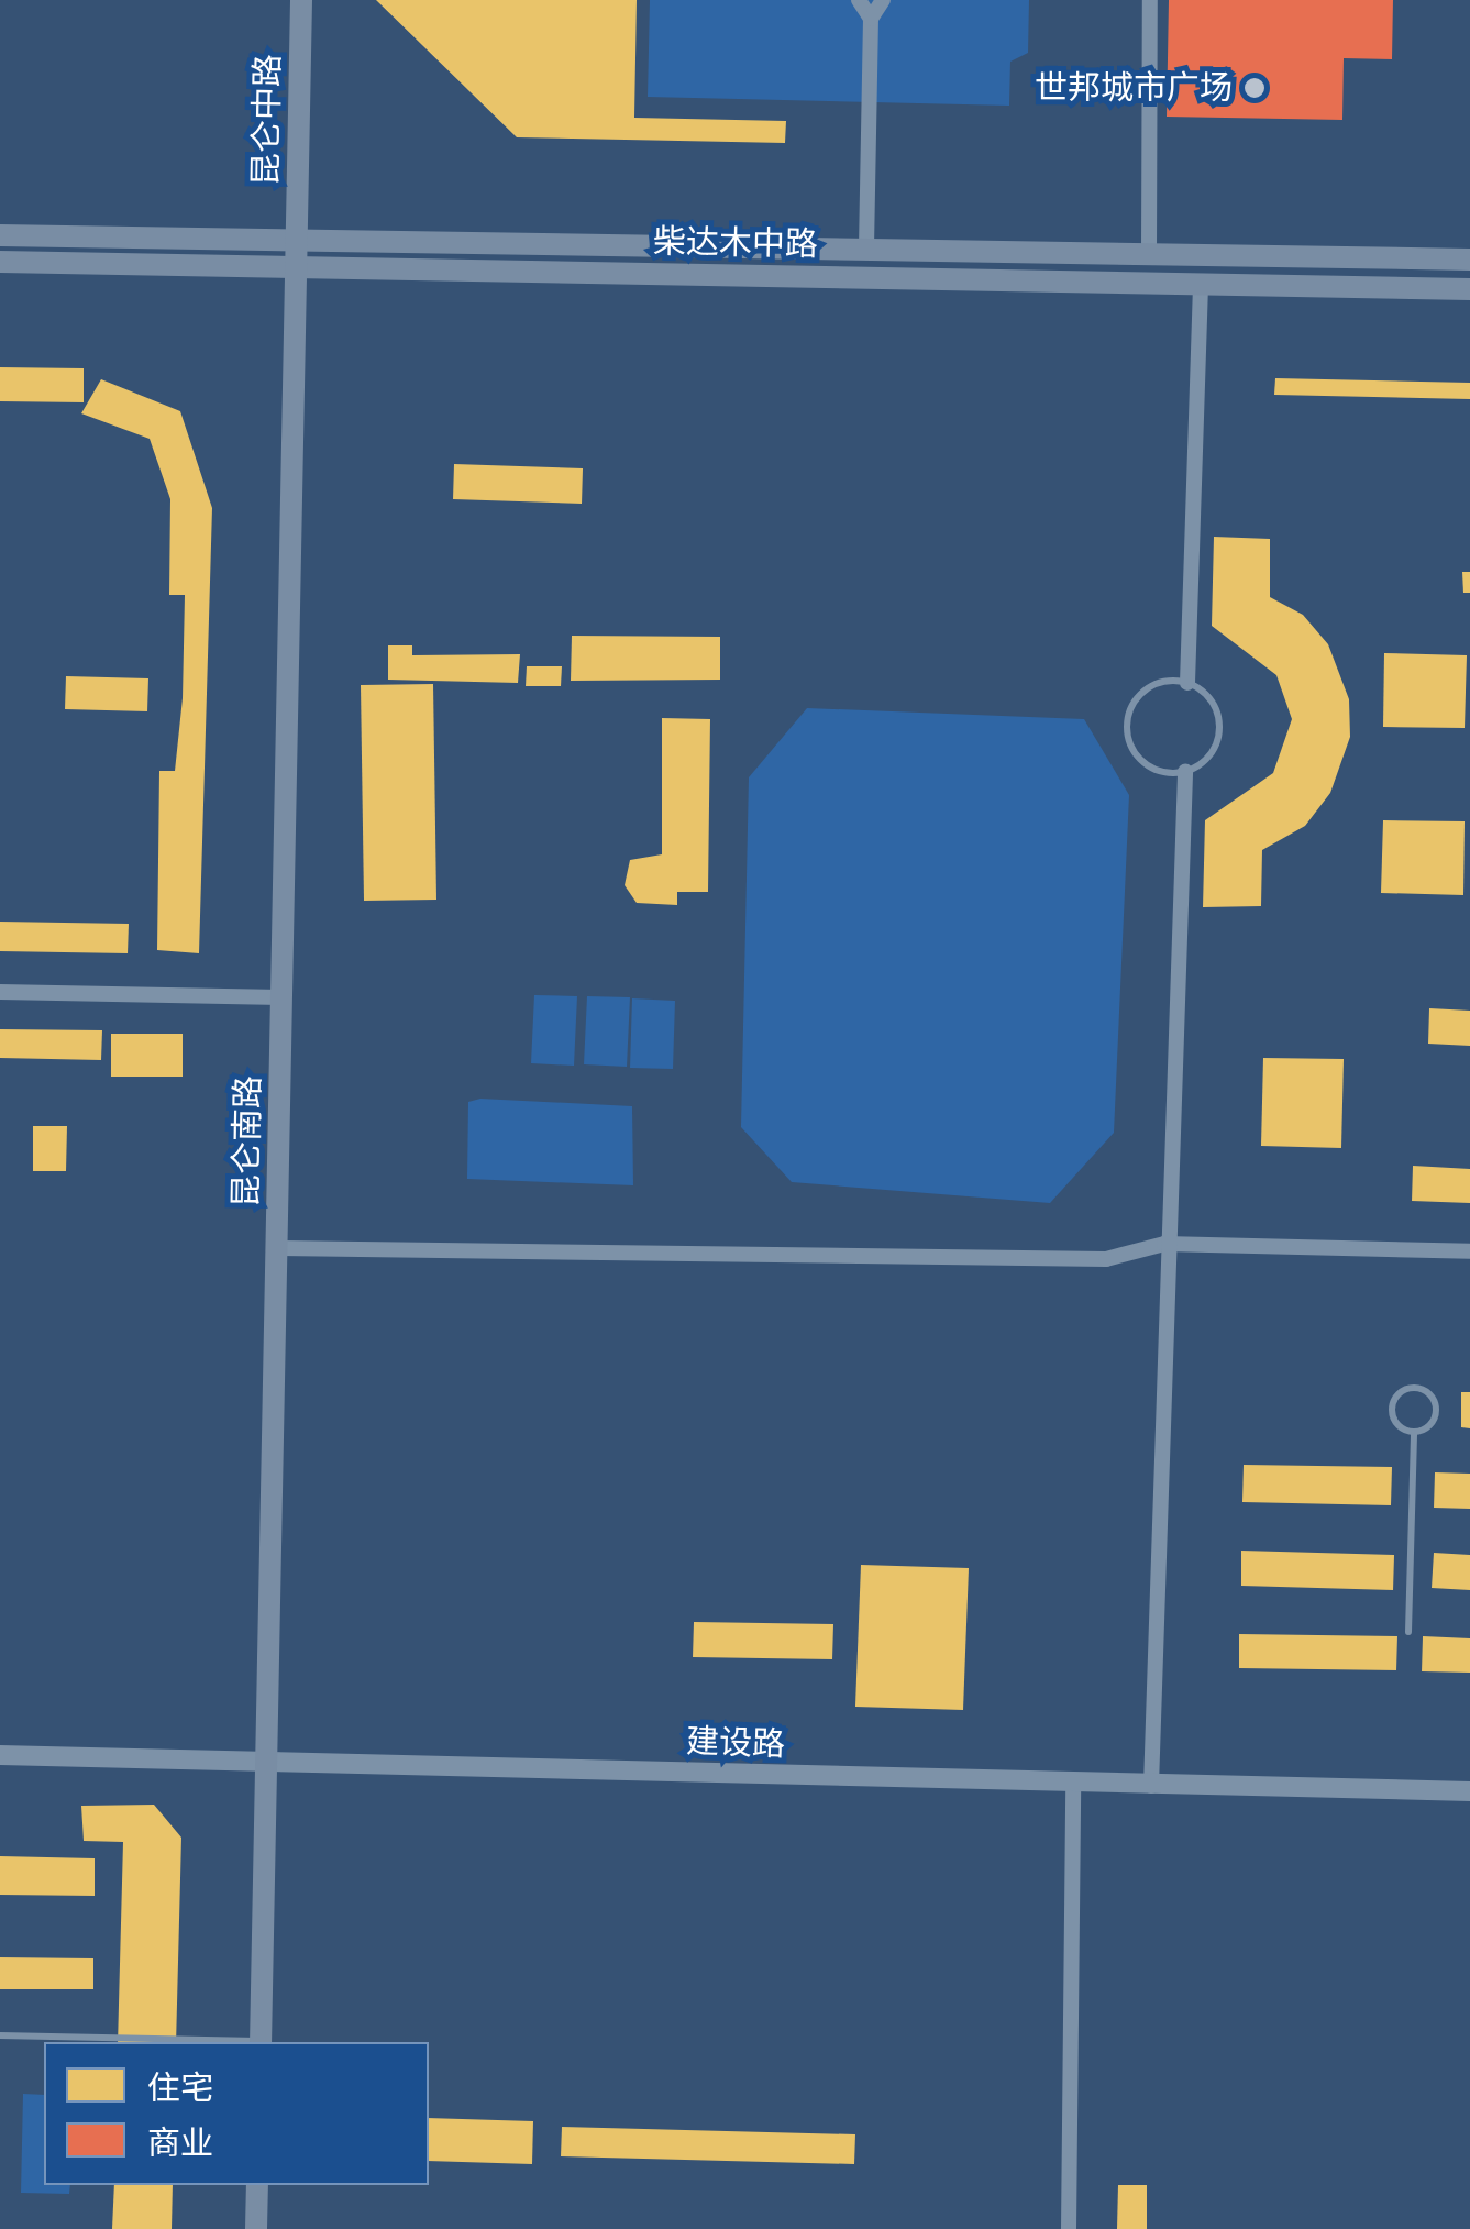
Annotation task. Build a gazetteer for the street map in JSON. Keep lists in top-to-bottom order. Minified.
{"streets":{"main road":["昆仑中路","柴达木中路","昆仑南路"],"street":["建设路"]},"crossings":[["昆仑中路","柴达木中路"],["昆仑中路","昆仑南路"],["柴达木中路","昆仑南路"],["昆仑南路","建设路"]],"places":["世邦城市广场"],"legend":["住宅","商业"]}
